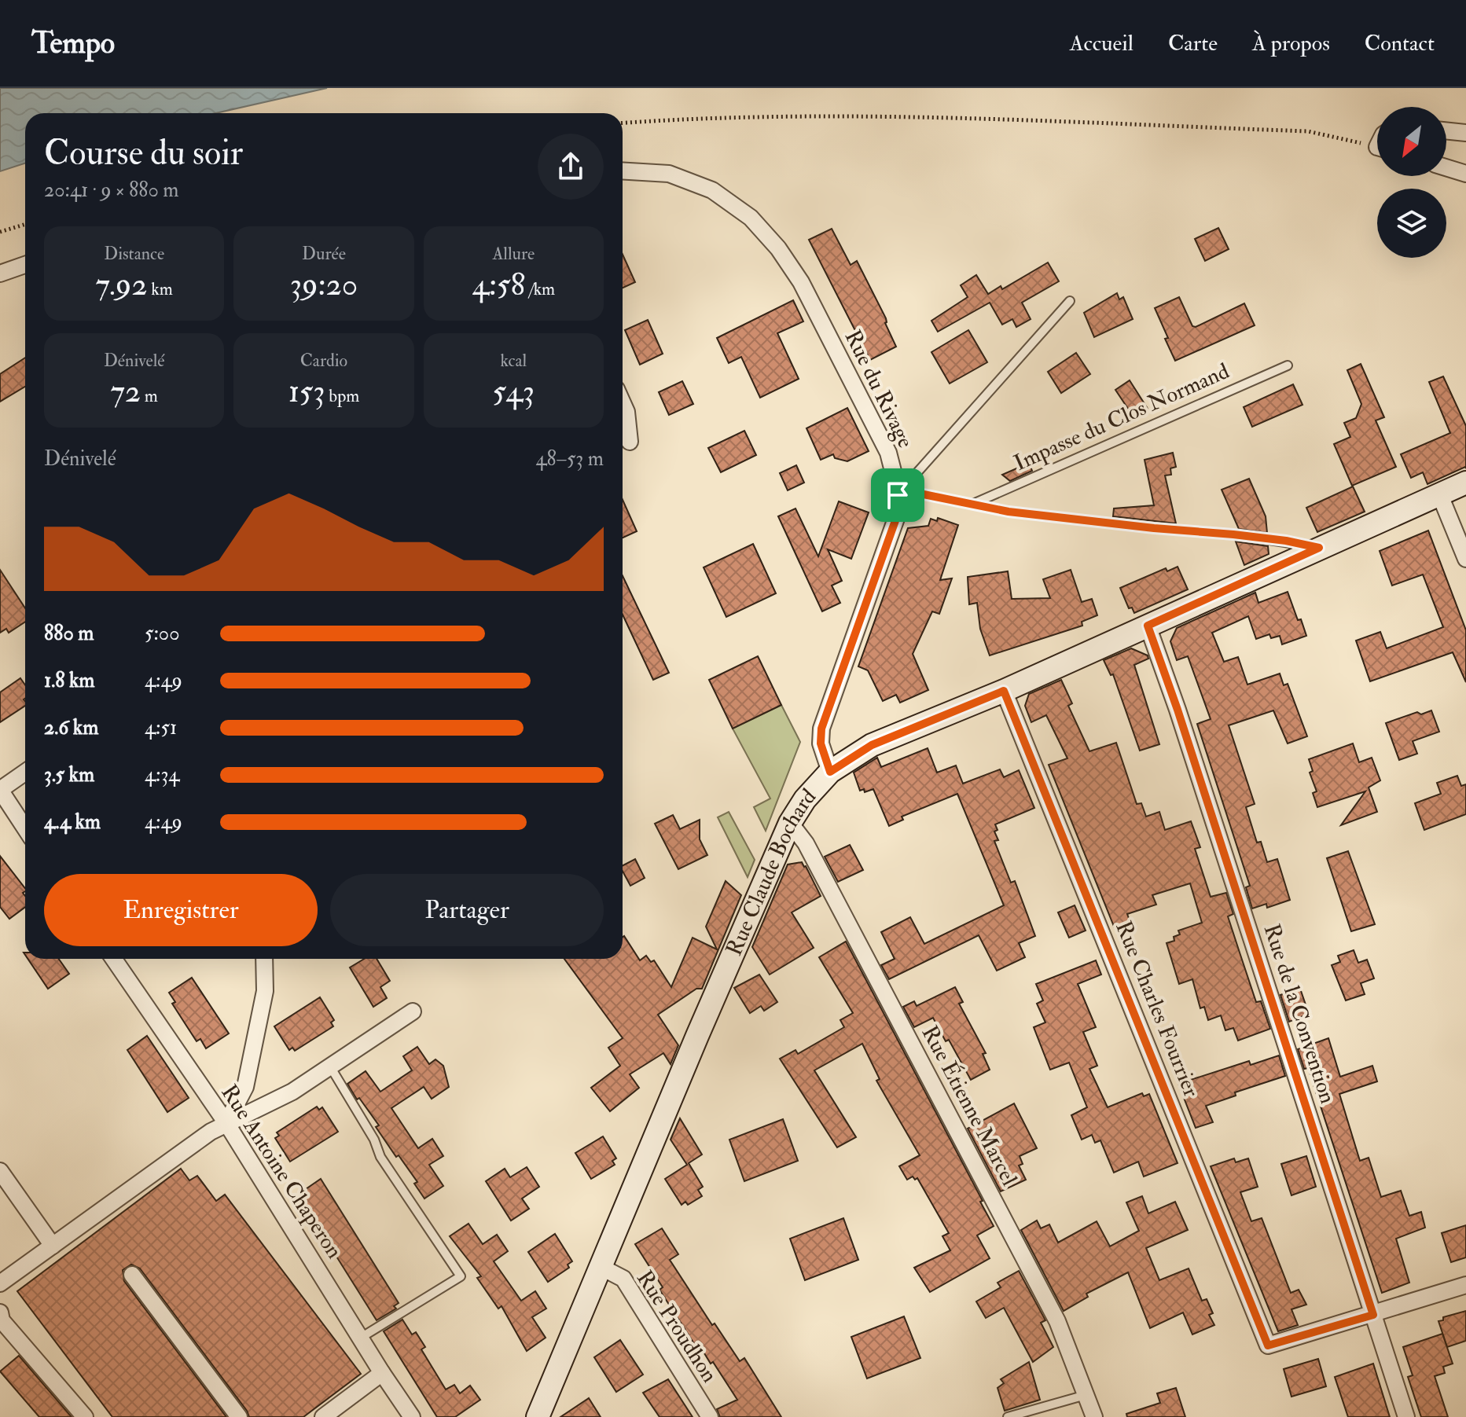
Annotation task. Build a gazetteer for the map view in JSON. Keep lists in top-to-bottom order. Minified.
{"streets":{"main road":["Rue Claude Bochard"],"street":["Rue du Rivage","Rue Charles Fourrier","Rue de la Convention","Rue Étienne Marcel","Rue Antoine Chaperon","Rue Proudhon"],"lane":["Impasse du Clos Normand"]},"crossings":[["Rue du Rivage","Rue Claude Bochard"],["Rue Claude Bochard","Rue Charles Fourrier"],["Rue Claude Bochard","Rue de la Convention"],["Rue Claude Bochard","Rue Étienne Marcel"],["Rue Claude Bochard","Rue Proudhon"],["Rue Charles Fourrier","Rue de la Convention"]],"north":"bottom left","page":{"header":"Tempo","nav":["Accueil","Carte","À propos","Contact"],"heading":["Course du soir","20:41 · 9 × 880 m"],"stats":[["Distance","7.92 km"],["Durée","39:20"],["Allure","4:58 /km"],["Dénivelé","72 m"],["Cardio","153 bpm"],["kcal","543"]],"chart":["Dénivelé","48–53 m"],"list":[{"name":"880 m","note":"5:00"},{"name":"1.8 km","note":"4:49"},{"name":"2.6 km","note":"4:51"},{"name":"3.5 km","note":"4:34"},{"name":"4.4 km","note":"4:49"}],"buttons":["Enregistrer","Partager"]}}
